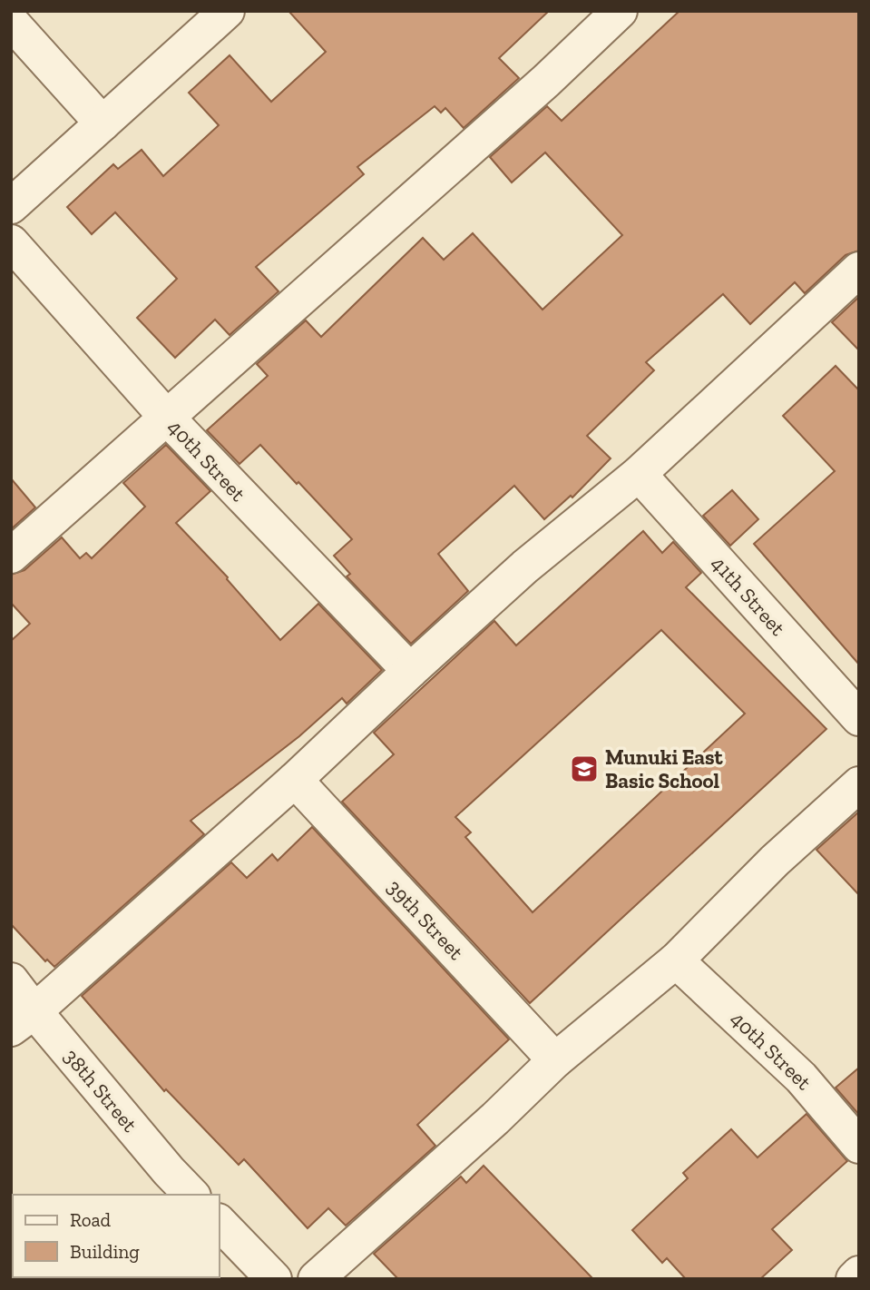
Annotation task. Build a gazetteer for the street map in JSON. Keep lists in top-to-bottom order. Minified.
{"streets":{"street":["40th Street","41th Street","39th Street","38th Street"]},"places":{"school or university":["Munuki East Basic School"]},"legend":["Road","Building"]}
